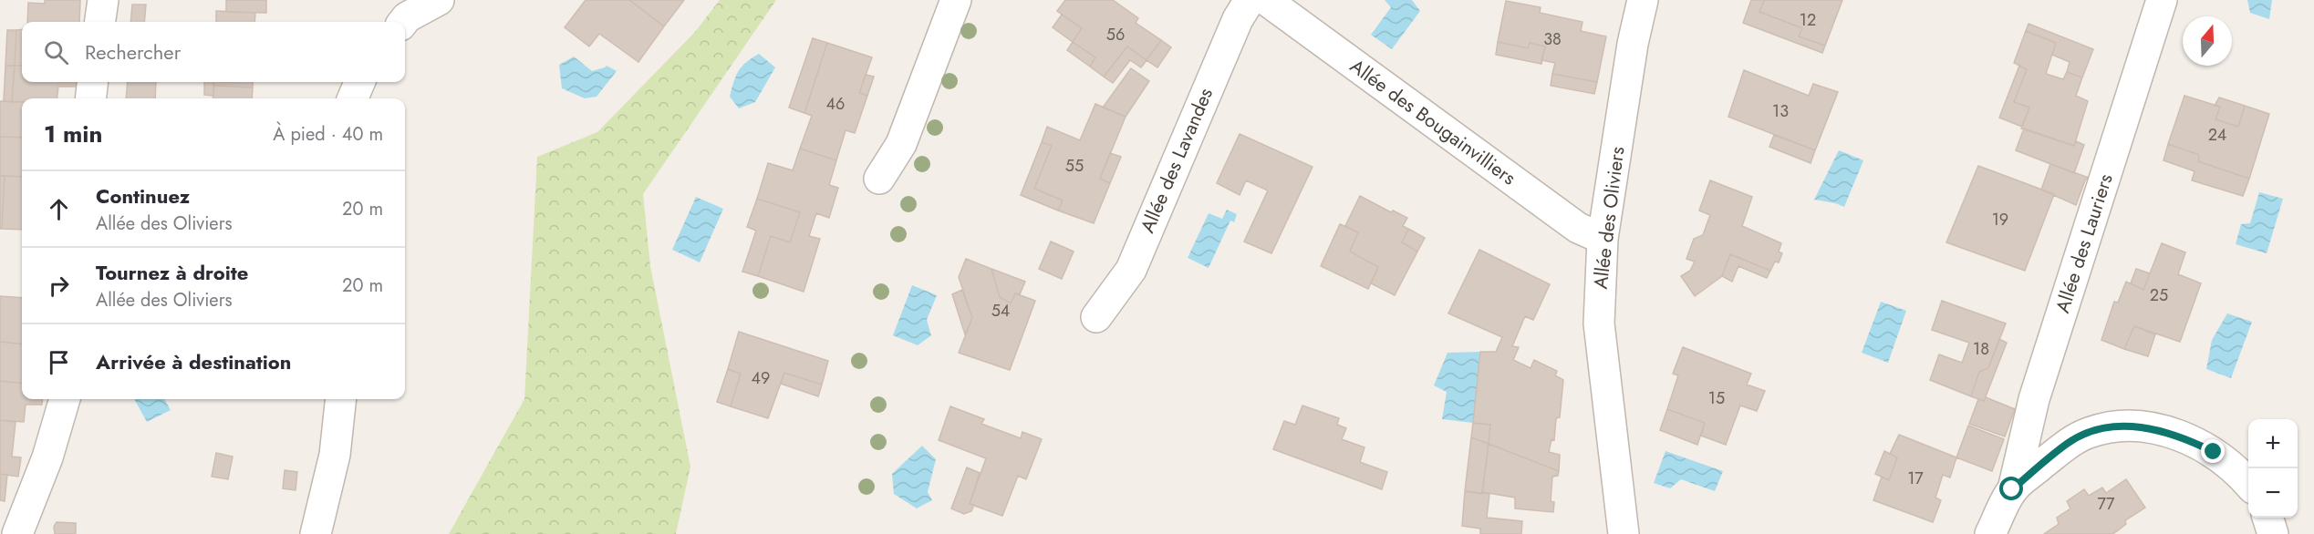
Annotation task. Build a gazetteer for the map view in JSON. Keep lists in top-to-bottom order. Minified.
{"streets":{"street":["Allée des Bougainvilliers","Allée des Lavandes","Allée des Oliviers","Allée des Lauriers"]},"crossings":[["Allée des Bougainvilliers","Allée des Oliviers"]],"house_numbers":["12","56","38","46","13","24","55","19","25","54","18","49","15","17","77"],"north":"top","page":{"search":"Rechercher","heading":["1 min","À pied · 40 m"],"list":[["Continuez","Allée des Oliviers","20 m"],["Tournez à droite","Allée des Oliviers","20 m"],"Arrivée à destination"],"map_buttons":["+","−"]}}
